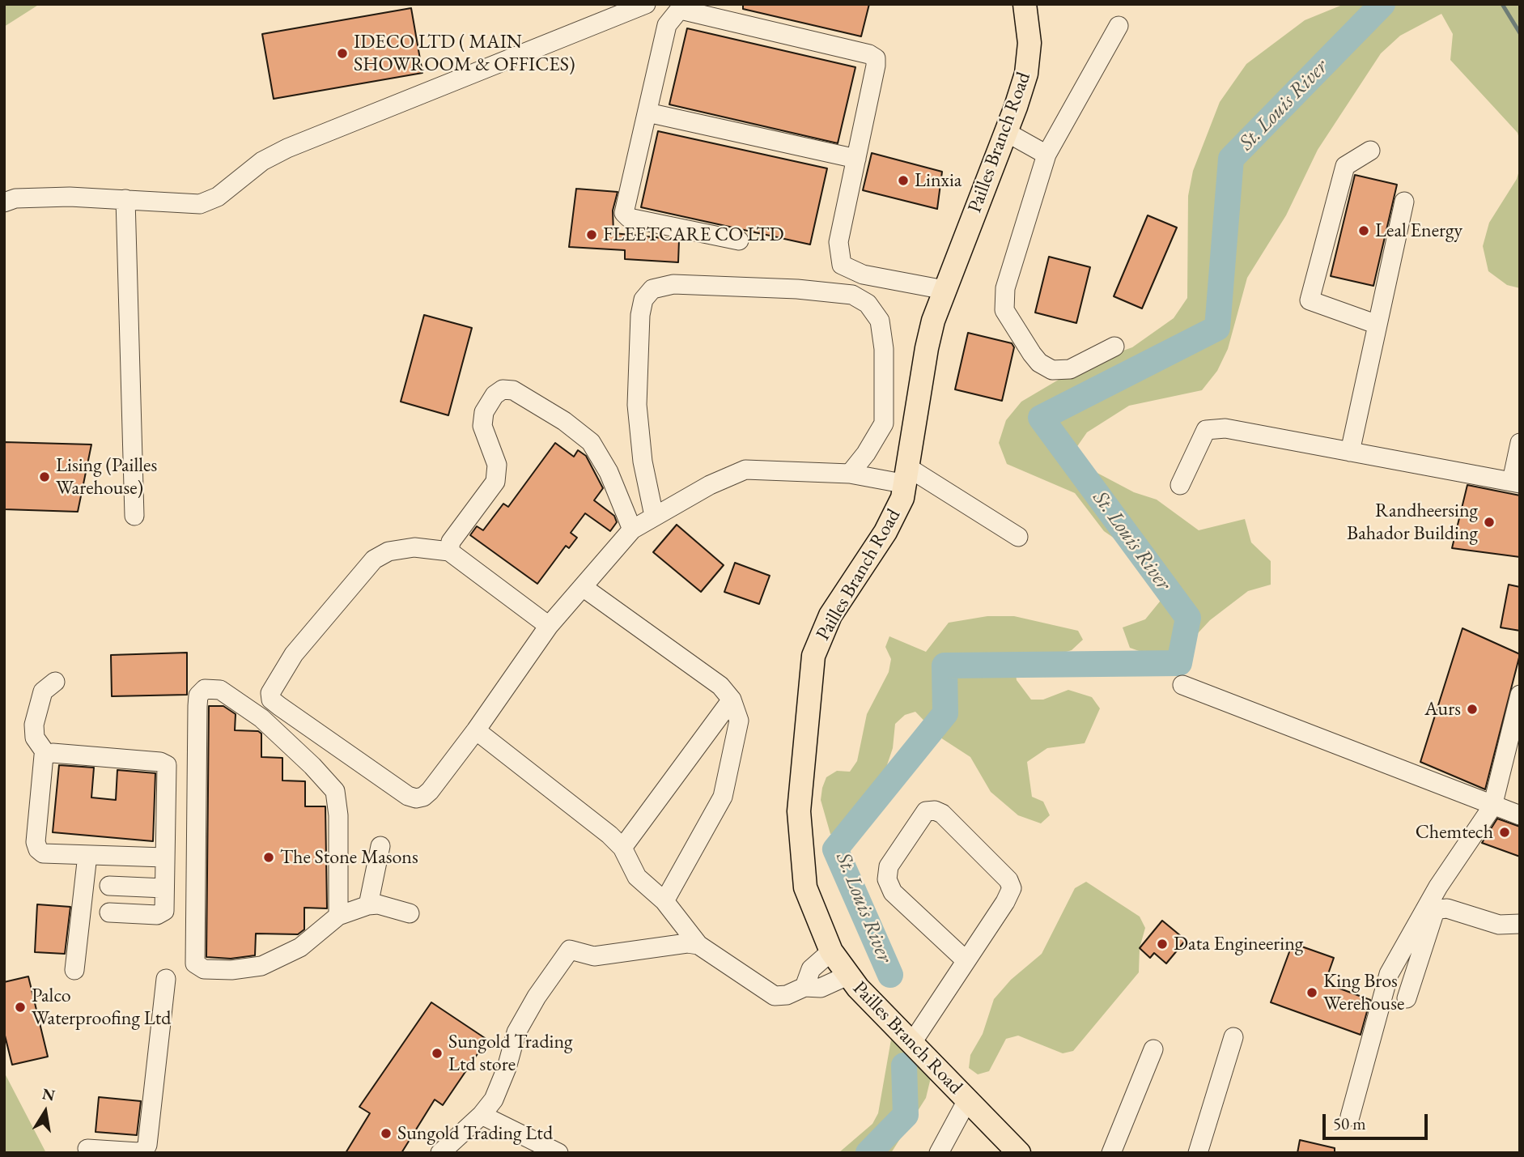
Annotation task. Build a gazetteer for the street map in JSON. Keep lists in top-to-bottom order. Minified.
{"streets":{"main road":["Pailles Branch Road"]},"water":["St. Louis River"],"places":["IDECO LTD ( MAIN SHOWROOM & OFFICES)","Linxia","Leal Energy","FLEETCARE CO LTD","Lising (Pailles Warehouse)","Randheersing Bahador Building","Aurs","Chemtech","The Stone Masons","Data Engineering","King Bros Werehouse","Palco Waterproofing Ltd","Sungold Trading Ltd store","Sungold Trading Ltd"],"scale_bar":"50 m","north":"top"}
